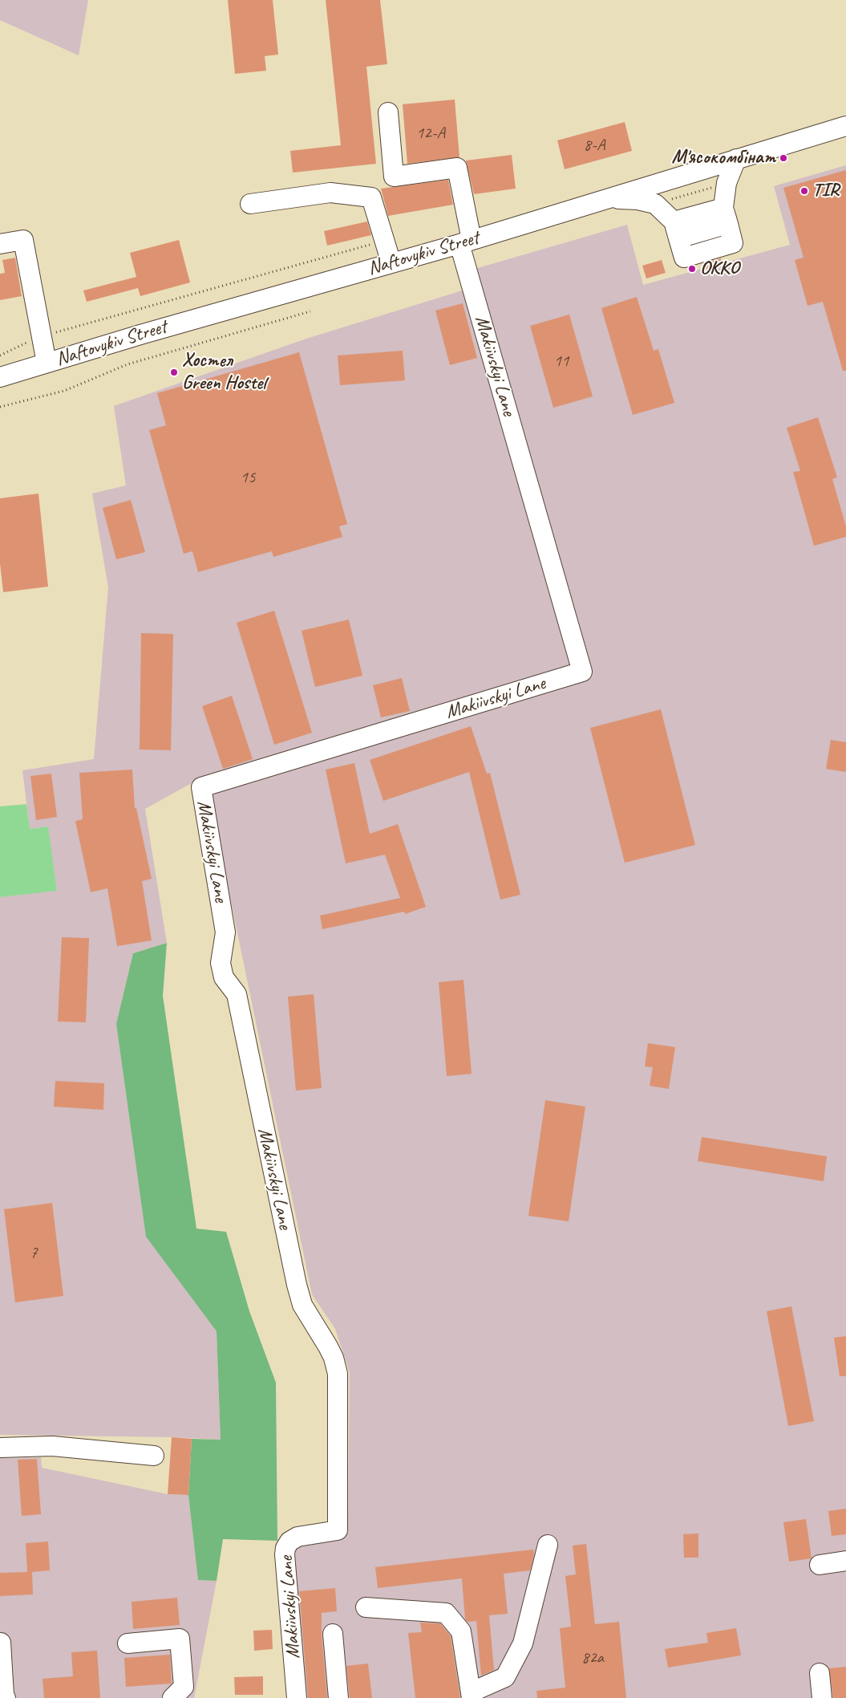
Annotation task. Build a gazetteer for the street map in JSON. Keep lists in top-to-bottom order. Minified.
{"streets":{"street":["Naftovykiv Street","Makiivskyi Lane"]},"crossings":[["Naftovykiv Street","Makiivskyi Lane"]],"places":["М'ясокомбінат","TIR","OKKO","Хостел Green Hostel"],"house_numbers":["12-А","8-А","11","15","7","82а"]}
